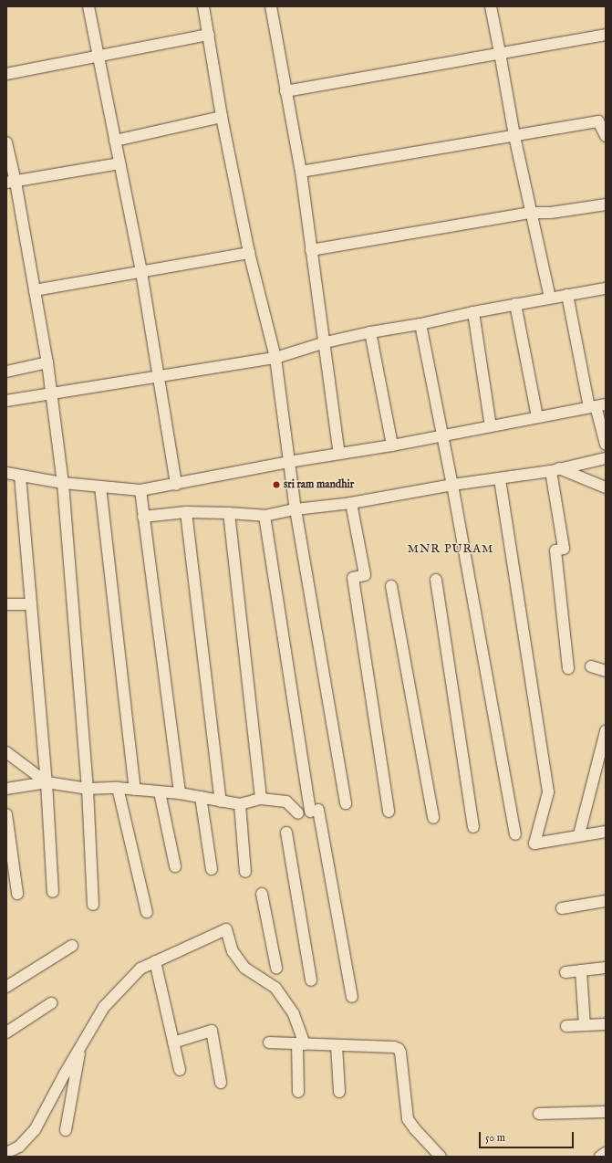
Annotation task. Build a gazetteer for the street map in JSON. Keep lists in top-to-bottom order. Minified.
{"districts":["MNR PURAM"],"places":["sri ram mandhir"],"scale_bar":"50 m"}
